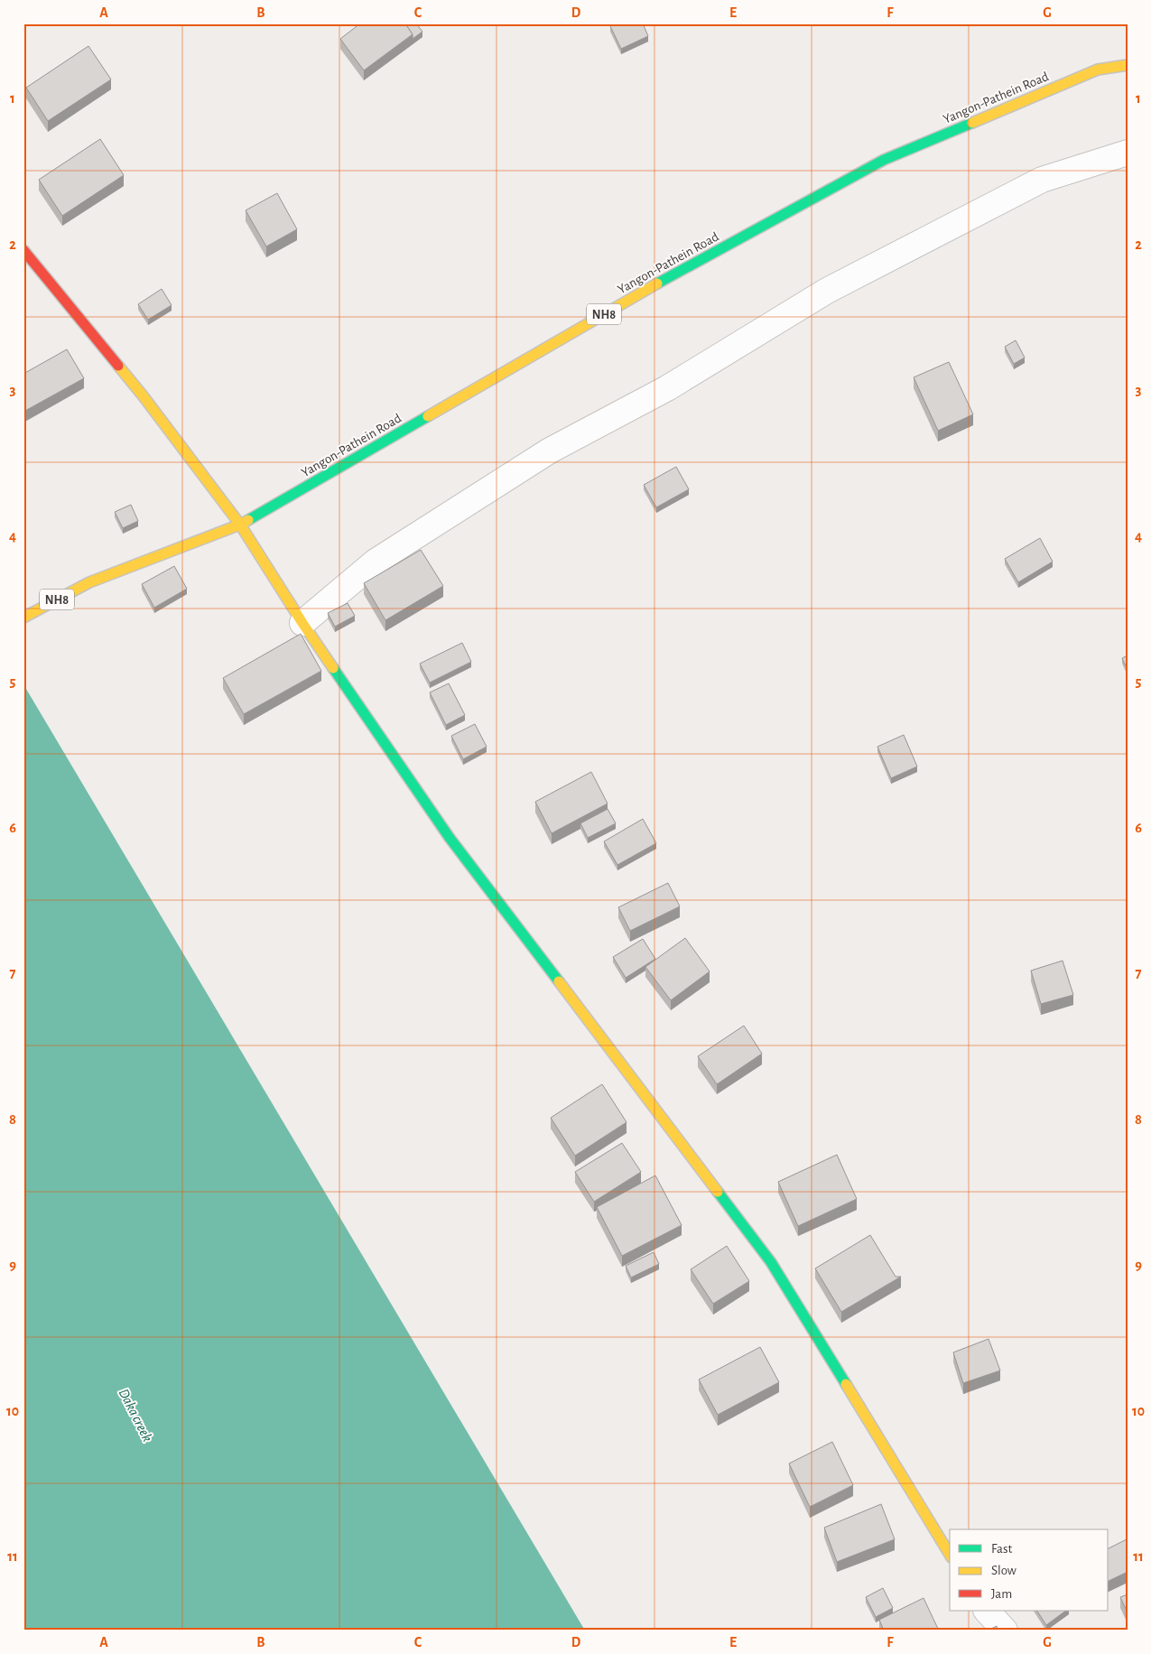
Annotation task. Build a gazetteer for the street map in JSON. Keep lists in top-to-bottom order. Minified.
{"streets":{"main road":["Yangon-Pathein Road","NH8"]},"water":["Daka creek"],"legend":["Fast","Slow","Jam"],"grid":{"columns":["A","B","C","D","E","F","G"],"rows":["1","2","3","4","5","6","7","8","9","10","11"]}}
